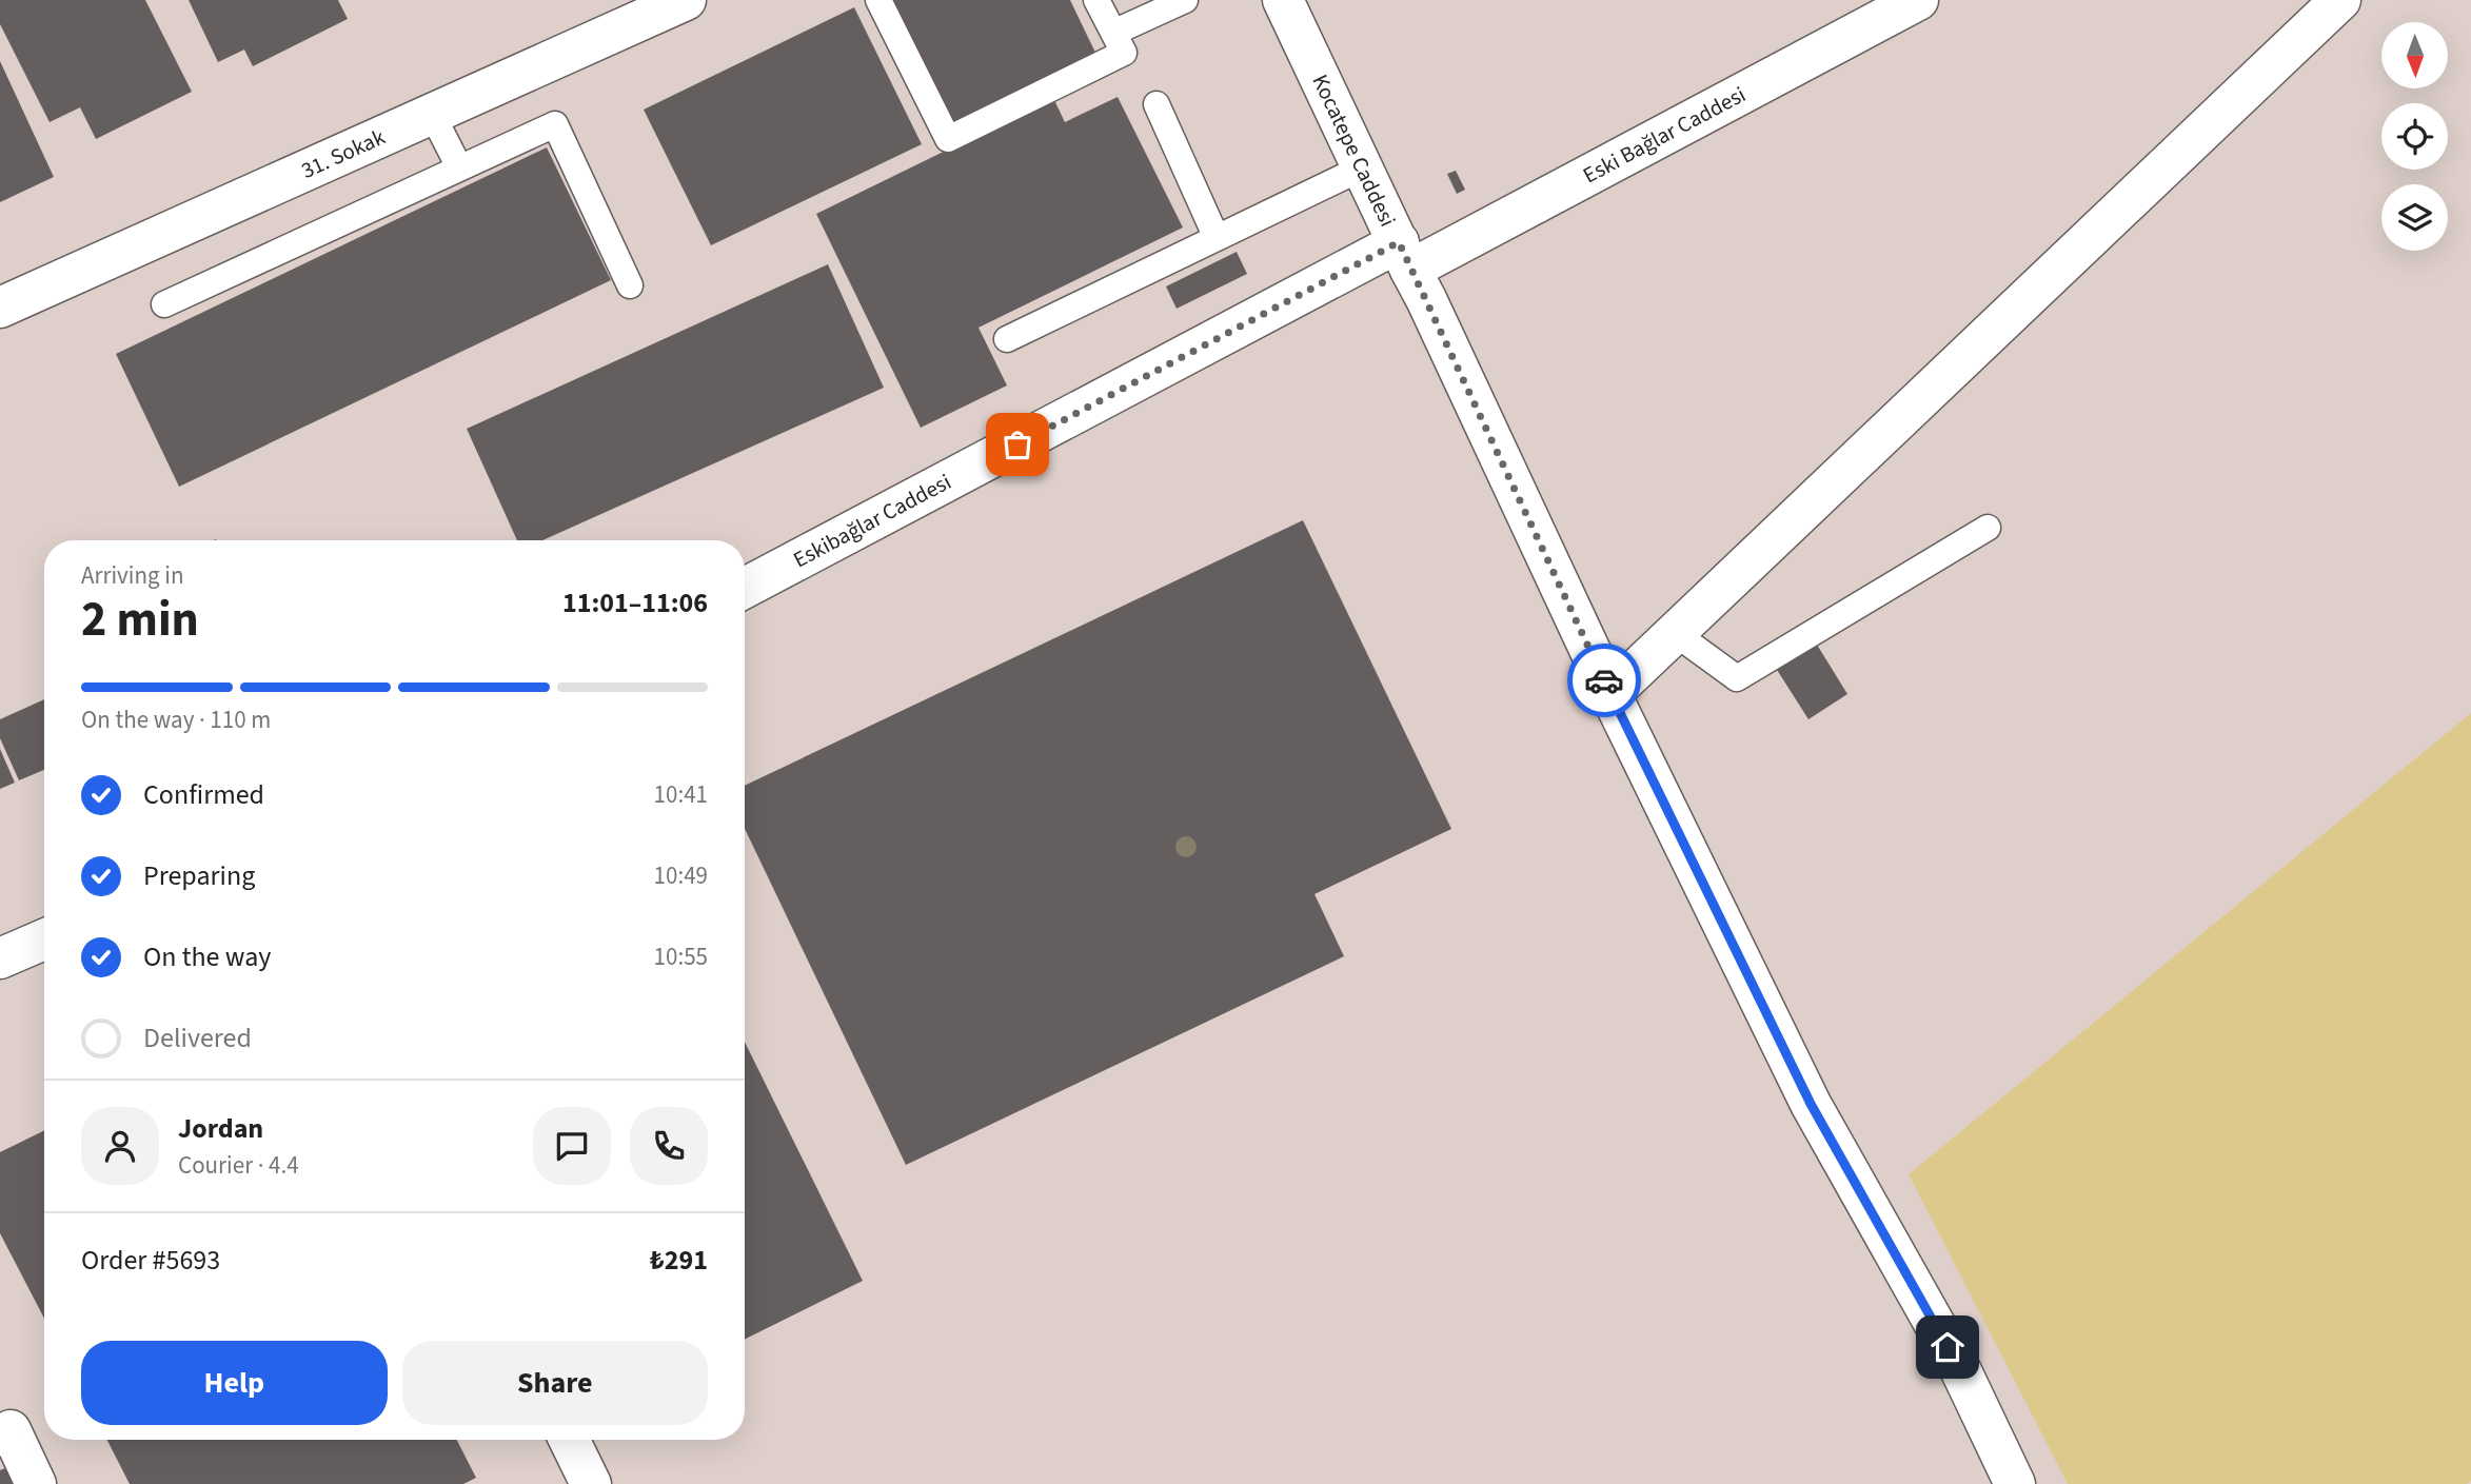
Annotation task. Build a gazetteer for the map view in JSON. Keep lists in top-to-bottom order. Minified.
{"streets":{"street":["Eski Bağlar Caddesi","Kocatepe Caddesi","31. Sokak","Eskibağlar Caddesi"]},"crossings":[["Eski Bağlar Caddesi","Kocatepe Caddesi"],["Eski Bağlar Caddesi","Eskibağlar Caddesi"],["Kocatepe Caddesi","Eskibağlar Caddesi"]],"north":"bottom","page":{"heading":["2 min","Arriving in","11:01–11:06"],"panel":["Jordan","Courier · 4.4","Order #5693","₺291"],"bar":"On the way · 110 m","list":[["Confirmed","10:41"],["Preparing","10:49"],["On the way","10:55"],"Delivered"],"buttons":["Help","Share"]}}
